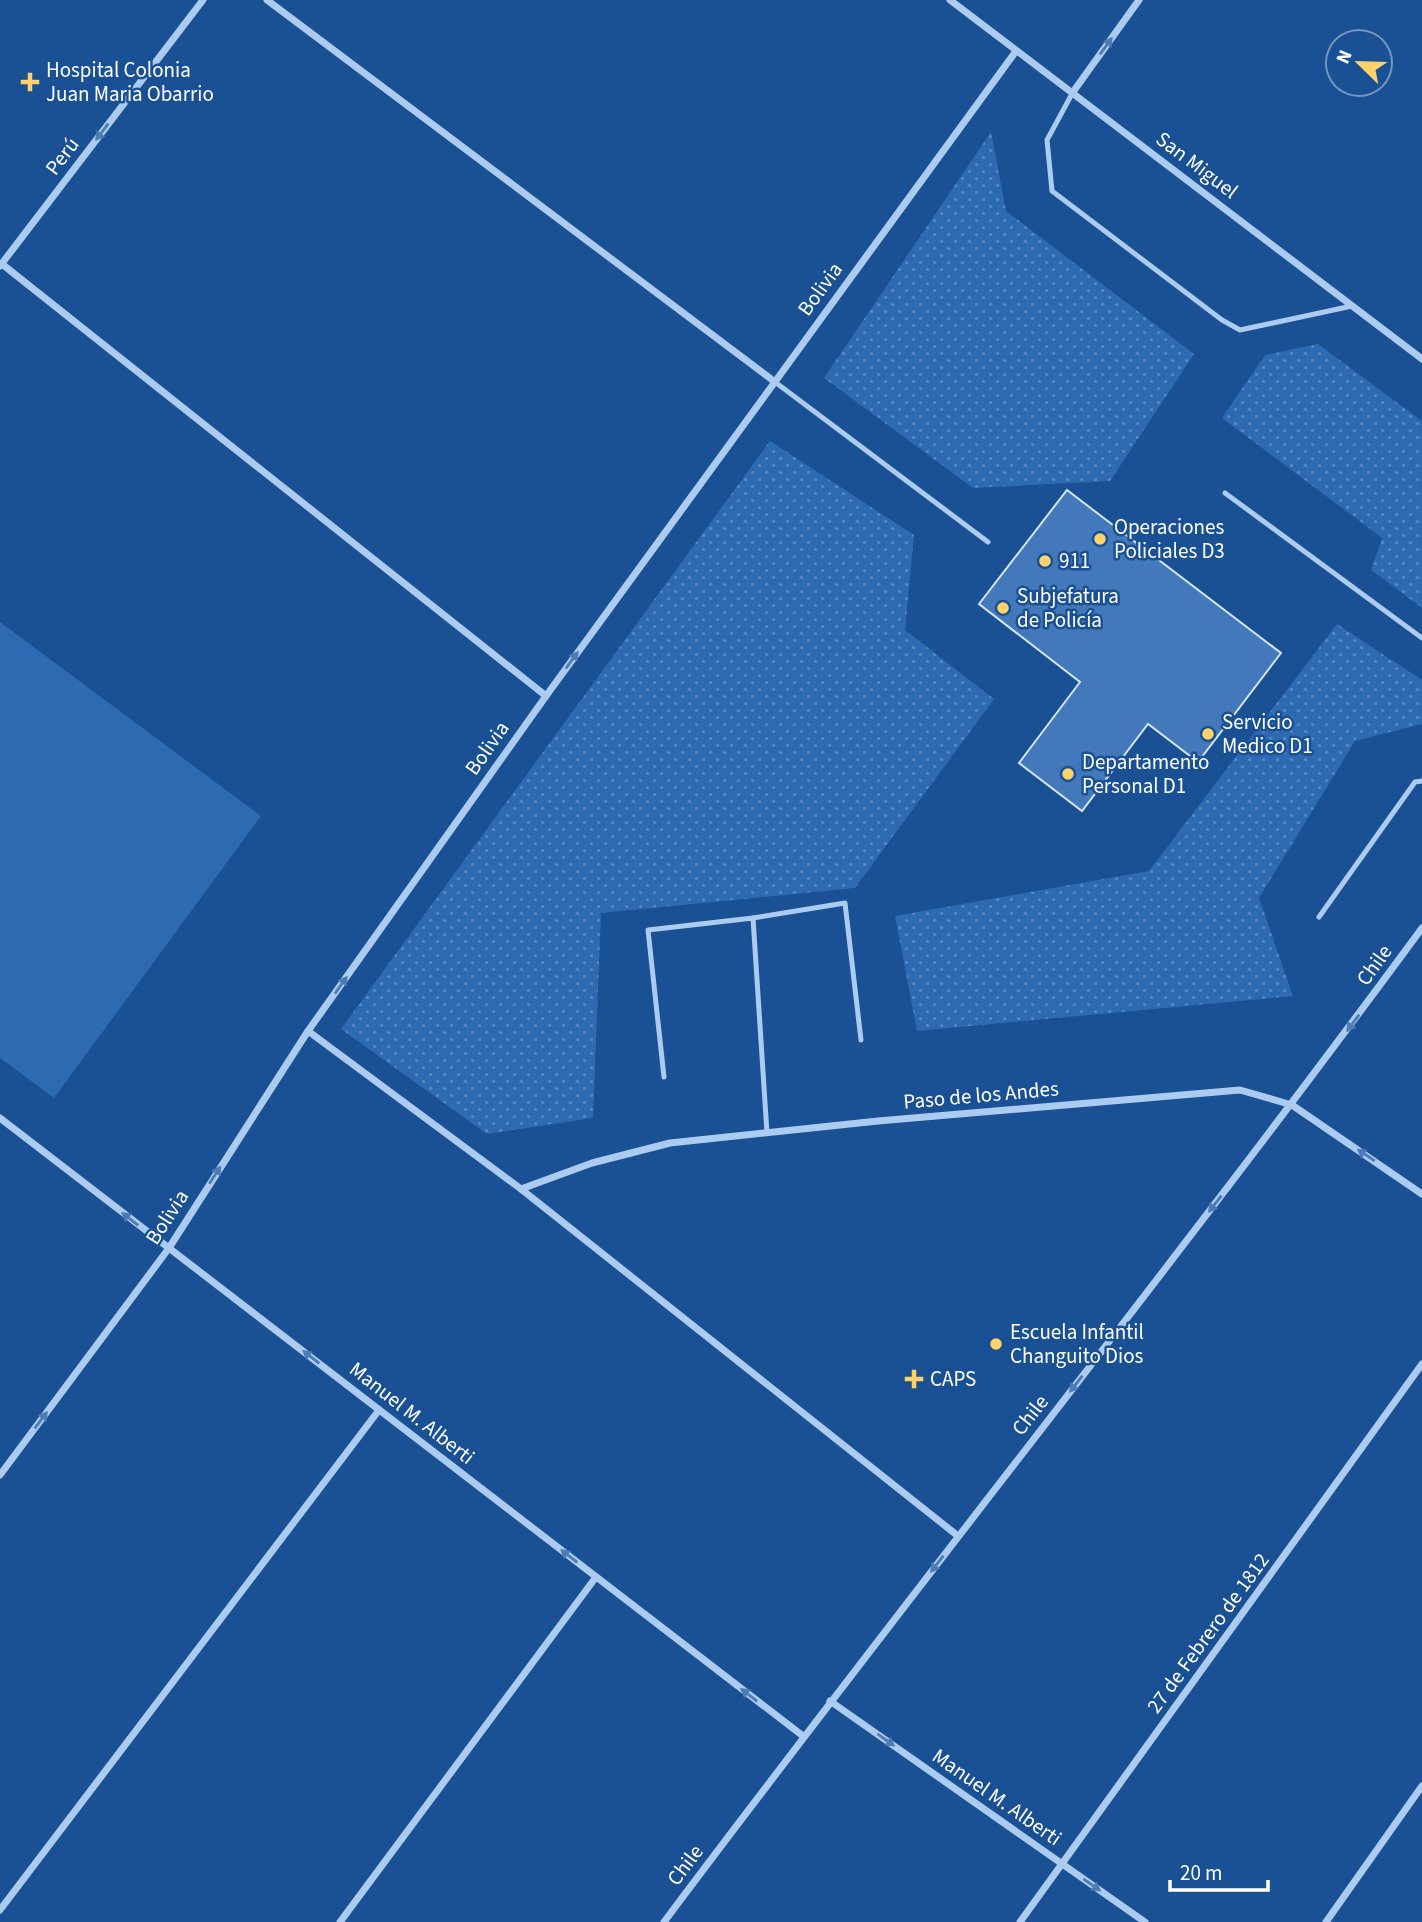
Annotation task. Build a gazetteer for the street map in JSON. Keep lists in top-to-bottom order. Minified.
{"streets":{"street":["Perú","San Miguel","Bolivia","Chile","Paso de los Andes","Manuel M. Alberti","27 de Febrero de 1812"]},"crossings":[["San Miguel","Bolivia"],["Bolivia","Manuel M. Alberti"],["Chile","Paso de los Andes"],["Chile","Manuel M. Alberti"],["Manuel M. Alberti","27 de Febrero de 1812"]],"one_way":["Perú","Bolivia","Chile"],"places":{"health":["Hospital Colonia Juan Maria Obarrio","CAPS"],"other":["Operaciones Policiales D3","911","Subjefatura de Policía","Servicio Medico D1","Departamento Personal D1","Escuela Infantil Changuito Dios"]},"scale_bar":"20 m","north":"top left"}
